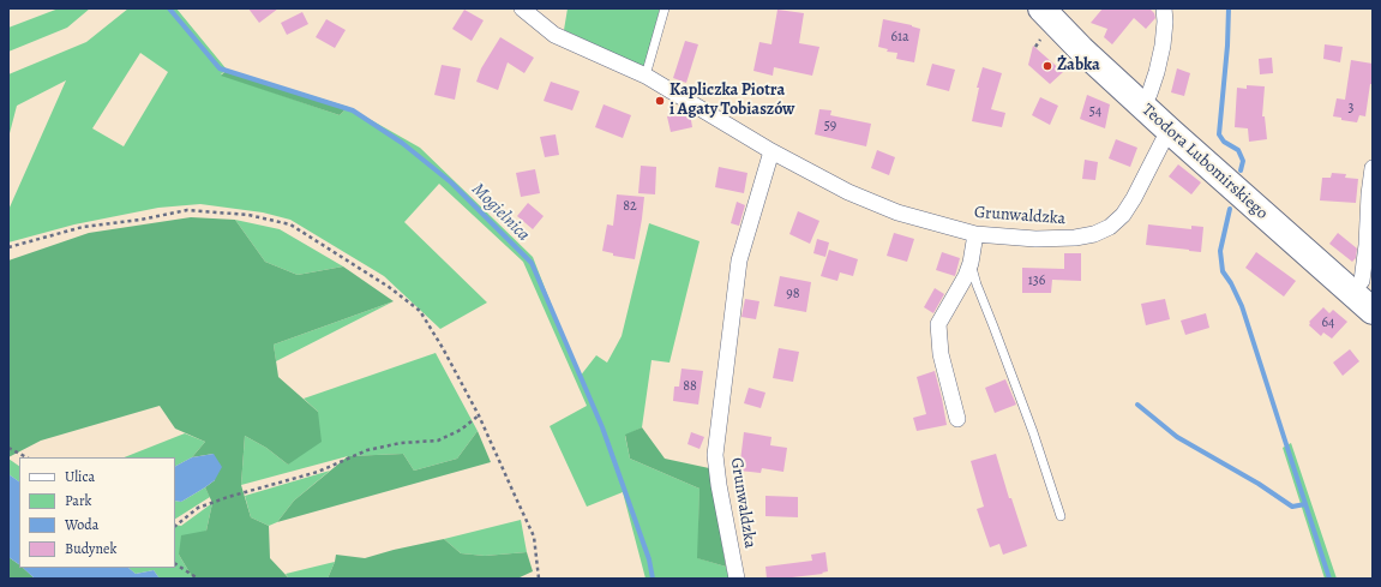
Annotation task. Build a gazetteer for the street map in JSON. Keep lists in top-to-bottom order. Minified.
{"streets":{"highway":["Teodora Lubomirskiego"],"street":["Grunwaldzka"]},"crossings":[["Teodora Lubomirskiego","Grunwaldzka"]],"water":["Mogielnica"],"places":["Żabka","Kapliczka Piotra i Agaty Tobiaszów"],"house_numbers":["61a","3","54","59","82","136","98","64","88"],"legend":["Ulica","Park","Woda","Budynek"]}
